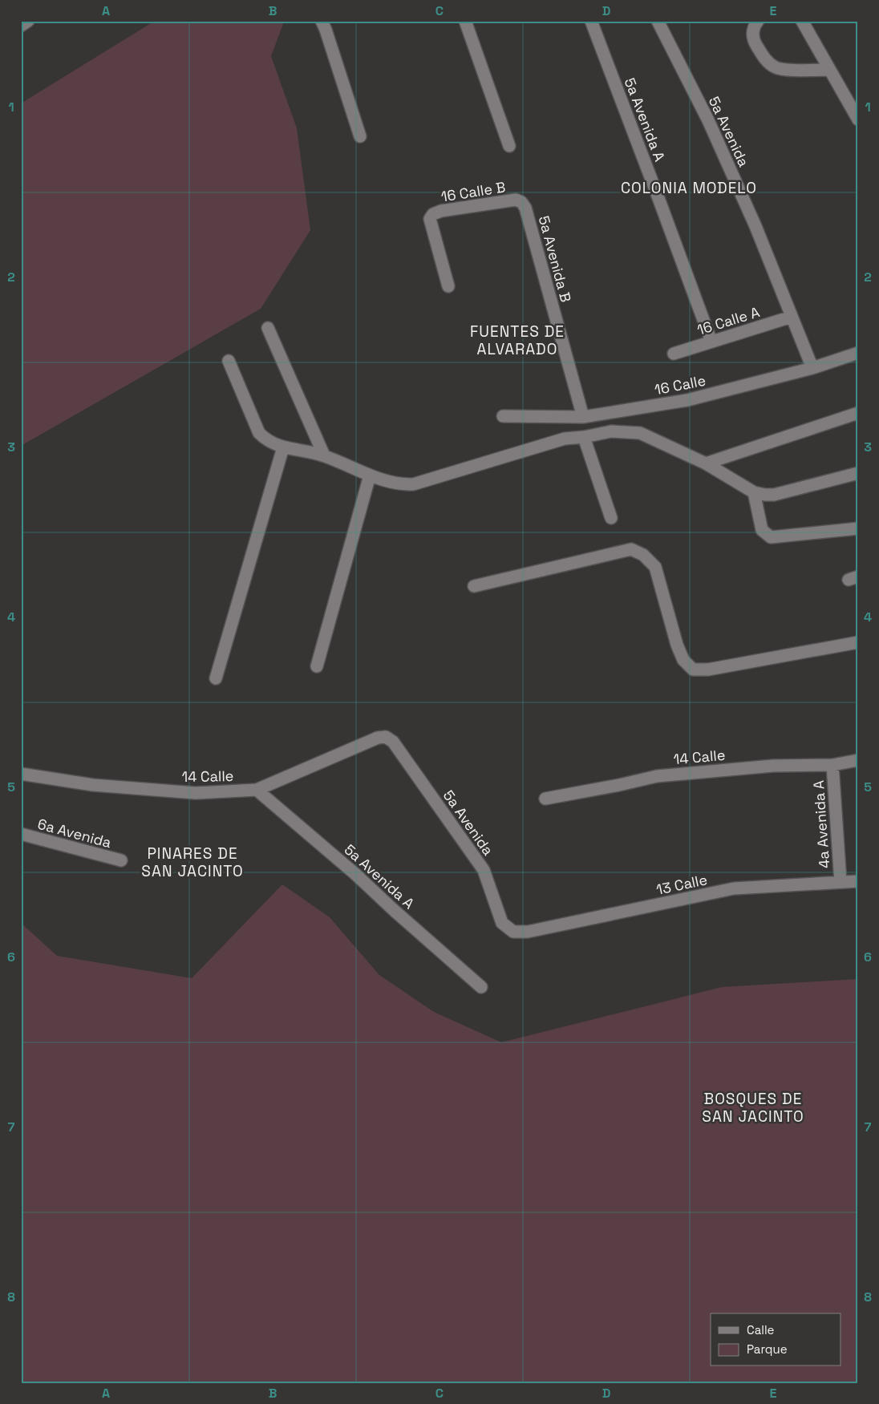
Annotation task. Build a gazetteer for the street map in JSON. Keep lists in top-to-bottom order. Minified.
{"streets":{"street":["5a Avenida A","5a Avenida","16 Calle B","5a Avenida B","16 Calle A","16 Calle","14 Calle","4a Avenida A","6a Avenida","13 Calle"]},"crossings":[["5a Avenida A","16 Calle A"],["5a Avenida A","14 Calle"],["5a Avenida","16 Calle A"],["5a Avenida","16 Calle"],["5a Avenida","14 Calle"],["5a Avenida","13 Calle"],["16 Calle B","5a Avenida B"],["5a Avenida B","16 Calle"],["14 Calle","4a Avenida A"],["4a Avenida A","13 Calle"]],"districts":["COLONIA MODELO","FUENTES DE ALVARADO","PINARES DE SAN JACINTO","BOSQUES DE SAN JACINTO"],"legend":["Calle","Parque"],"grid":{"columns":["A","B","C","D","E"],"rows":["1","2","3","4","5","6","7","8"]}}
